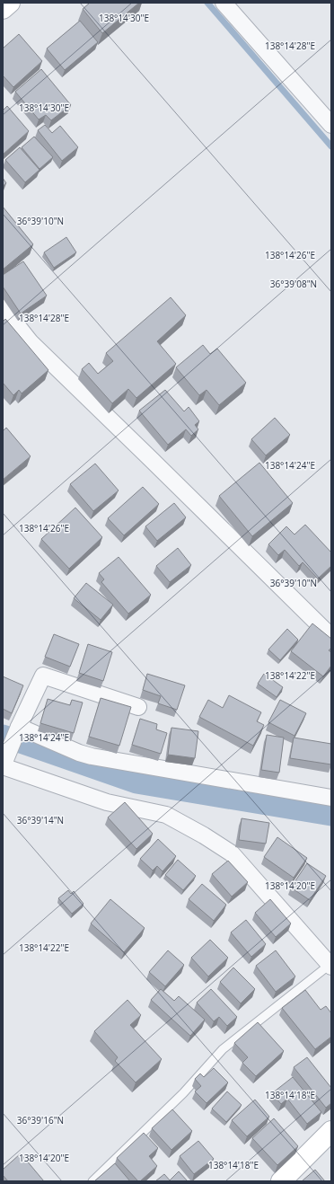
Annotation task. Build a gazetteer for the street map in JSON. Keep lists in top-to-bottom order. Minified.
{"coordinates":["138°14'30\"E","138°14'28\"E","36°39'10\"N","138°14'26\"E","36°39'08\"N","138°14'24\"E","138°14'22\"E","36°39'14\"N","138°14'20\"E","138°14'18\"E","36°39'16\"N"]}
